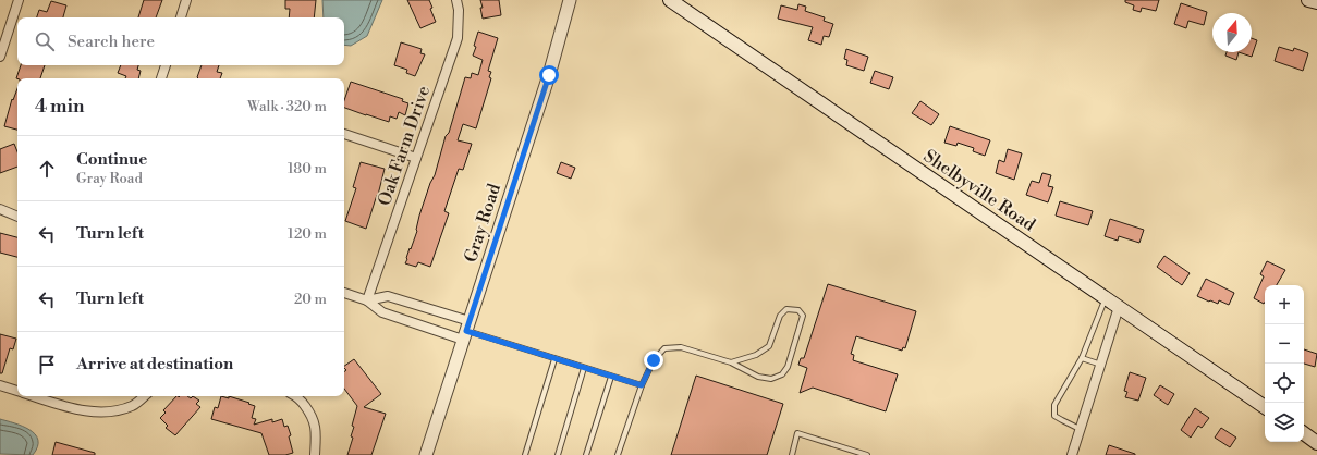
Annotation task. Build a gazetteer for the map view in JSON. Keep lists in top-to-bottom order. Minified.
{"streets":{"main road":["Shelbyville Road"],"street":["Oak Farm Drive","Gray Road"]},"north":"top","page":{"search":"Search here","heading":["4 min","Walk · 320 m"],"list":[["Continue","Gray Road","180 m"],["Turn left","120 m"],["Turn left","20 m"],"Arrive at destination"],"map_buttons":["+","−"]}}
